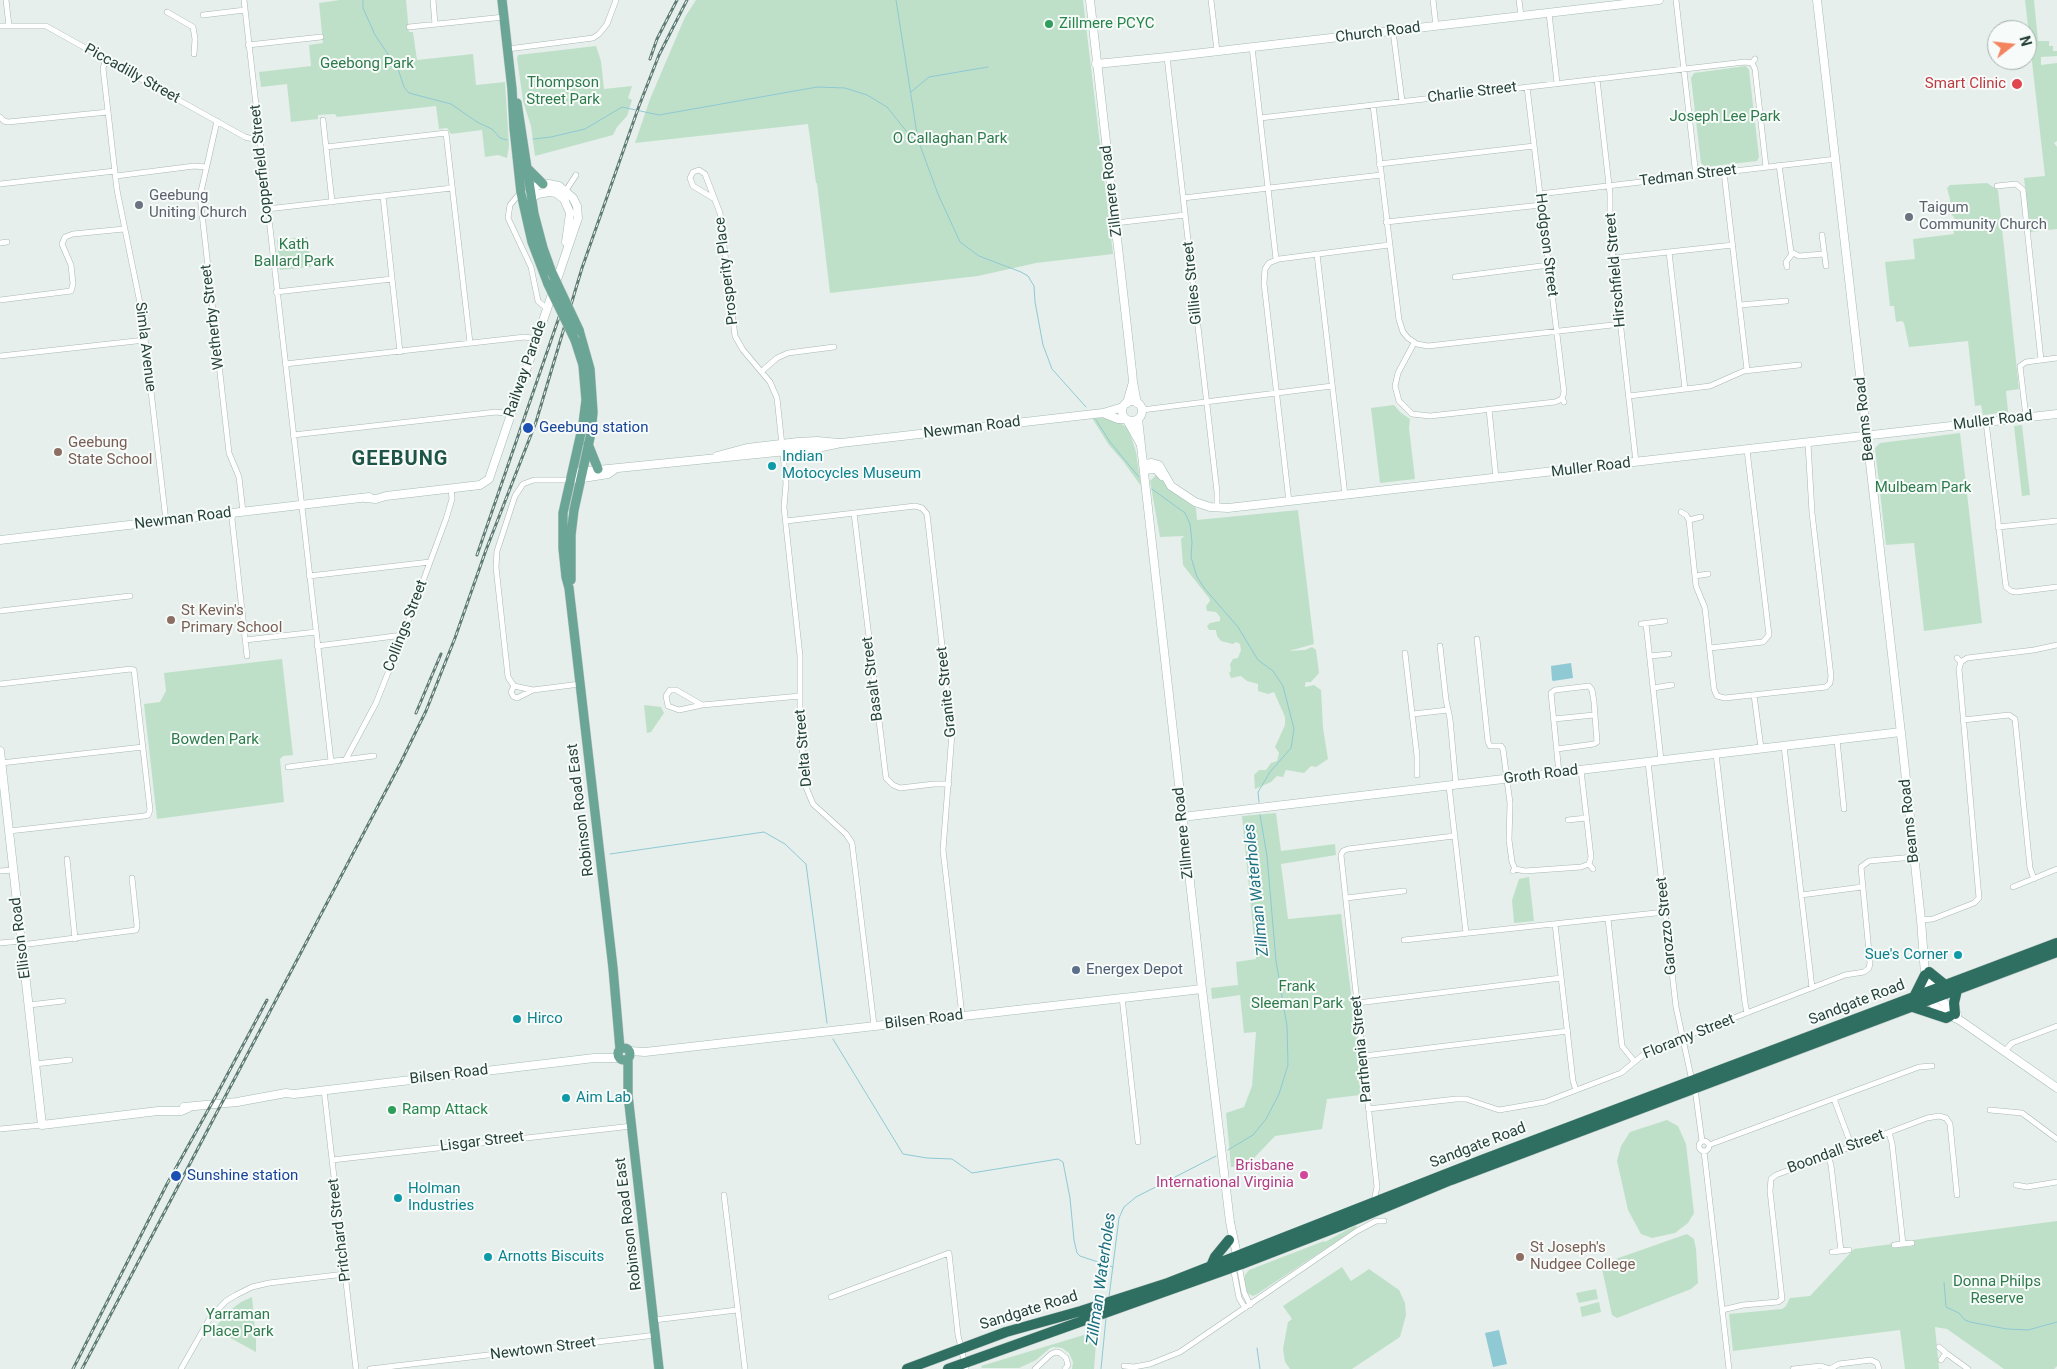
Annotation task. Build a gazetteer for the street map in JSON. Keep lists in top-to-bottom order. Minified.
{"streets":{"highway":["Sandgate Road"],"main road":["Church Road","Zillmere Road","Railway Parade","Beams Road","Muller Road","Newman Road","Groth Road","Robinson Road East","Ellison Road","Bilsen Road"],"street":["Piccadilly Street","Charlie Street","Copperfield Street","Tedman Street","Hodgson Street","Hirschfield Street","Prosperity Place","Gillies Street","Wetherby Street","Simla Avenue","Collings Street","Basalt Street","Granite Street","Delta Street","Garozzo Street","Floramy Street","Parthenia Street","Lisgar Street","Boondall Street","Pritchard Street","Newtown Street"]},"crossings":[["Church Road","Zillmere Road"],["Church Road","Gillies Street"],["Piccadilly Street","Copperfield Street"],["Piccadilly Street","Wetherby Street"],["Piccadilly Street","Simla Avenue"],["Charlie Street","Tedman Street"],["Charlie Street","Hodgson Street"],["Charlie Street","Hirschfield Street"],["Copperfield Street","Newman Road"],["Tedman Street","Hodgson Street"],["Tedman Street","Hirschfield Street"],["Tedman Street","Beams Road"],["Zillmere Road","Muller Road"],["Zillmere Road","Newman Road"],["Zillmere Road","Groth Road"],["Zillmere Road","Sandgate Road"],["Zillmere Road","Bilsen Road"],["Hirschfield Street","Muller Road"],["Prosperity Place","Newman Road"],["Prosperity Place","Delta Street"],["Gillies Street","Muller Road"],["Wetherby Street","Newman Road"],["Simla Avenue","Newman Road"],["Railway Parade","Newman Road"],["Beams Road","Muller Road"],["Beams Road","Groth Road"],["Beams Road","Sandgate Road"],["Newman Road","Collings Street"],["Newman Road","Delta Street"],["Newman Road","Robinson Road East"],["Basalt Street","Granite Street"],["Granite Street","Delta Street"],["Granite Street","Bilsen Road"],["Delta Street","Bilsen Road"],["Groth Road","Garozzo Street"],["Robinson Road East","Bilsen Road"],["Robinson Road East","Lisgar Street"],["Robinson Road East","Newtown Street"],["Garozzo Street","Sandgate Road"],["Garozzo Street","Floramy Street"],["Ellison Road","Bilsen Road"],["Sandgate Road","Parthenia Street"],["Bilsen Road","Pritchard Street"],["Floramy Street","Parthenia Street"],["Lisgar Street","Pritchard Street"]],"districts":["GEEBUNG"],"water":["Zillman Waterholes"],"parks":["Geebong Park","Thompson Street Park","Joseph Lee Park","O Callaghan Park","Kath Ballard Park","Mulbeam Park","Bowden Park","Frank Sleeman Park","Donna Philps Reserve","Yarraman Place Park"],"places":["Zillmere PCYC","Smart Clinic","Geebung Uniting Church","Taigum Community Church","Geebung station","Geebung State School","Indian Motocycles Museum","St Kevin's Primary School","Sue's Corner","Energex Depot","Hirco","Aim Lab","Ramp Attack","Brisbane International Virginia","Sunshine station","Holman Industries","Arnotts Biscuits","St Joseph's Nudgee College"],"north":"right"}
